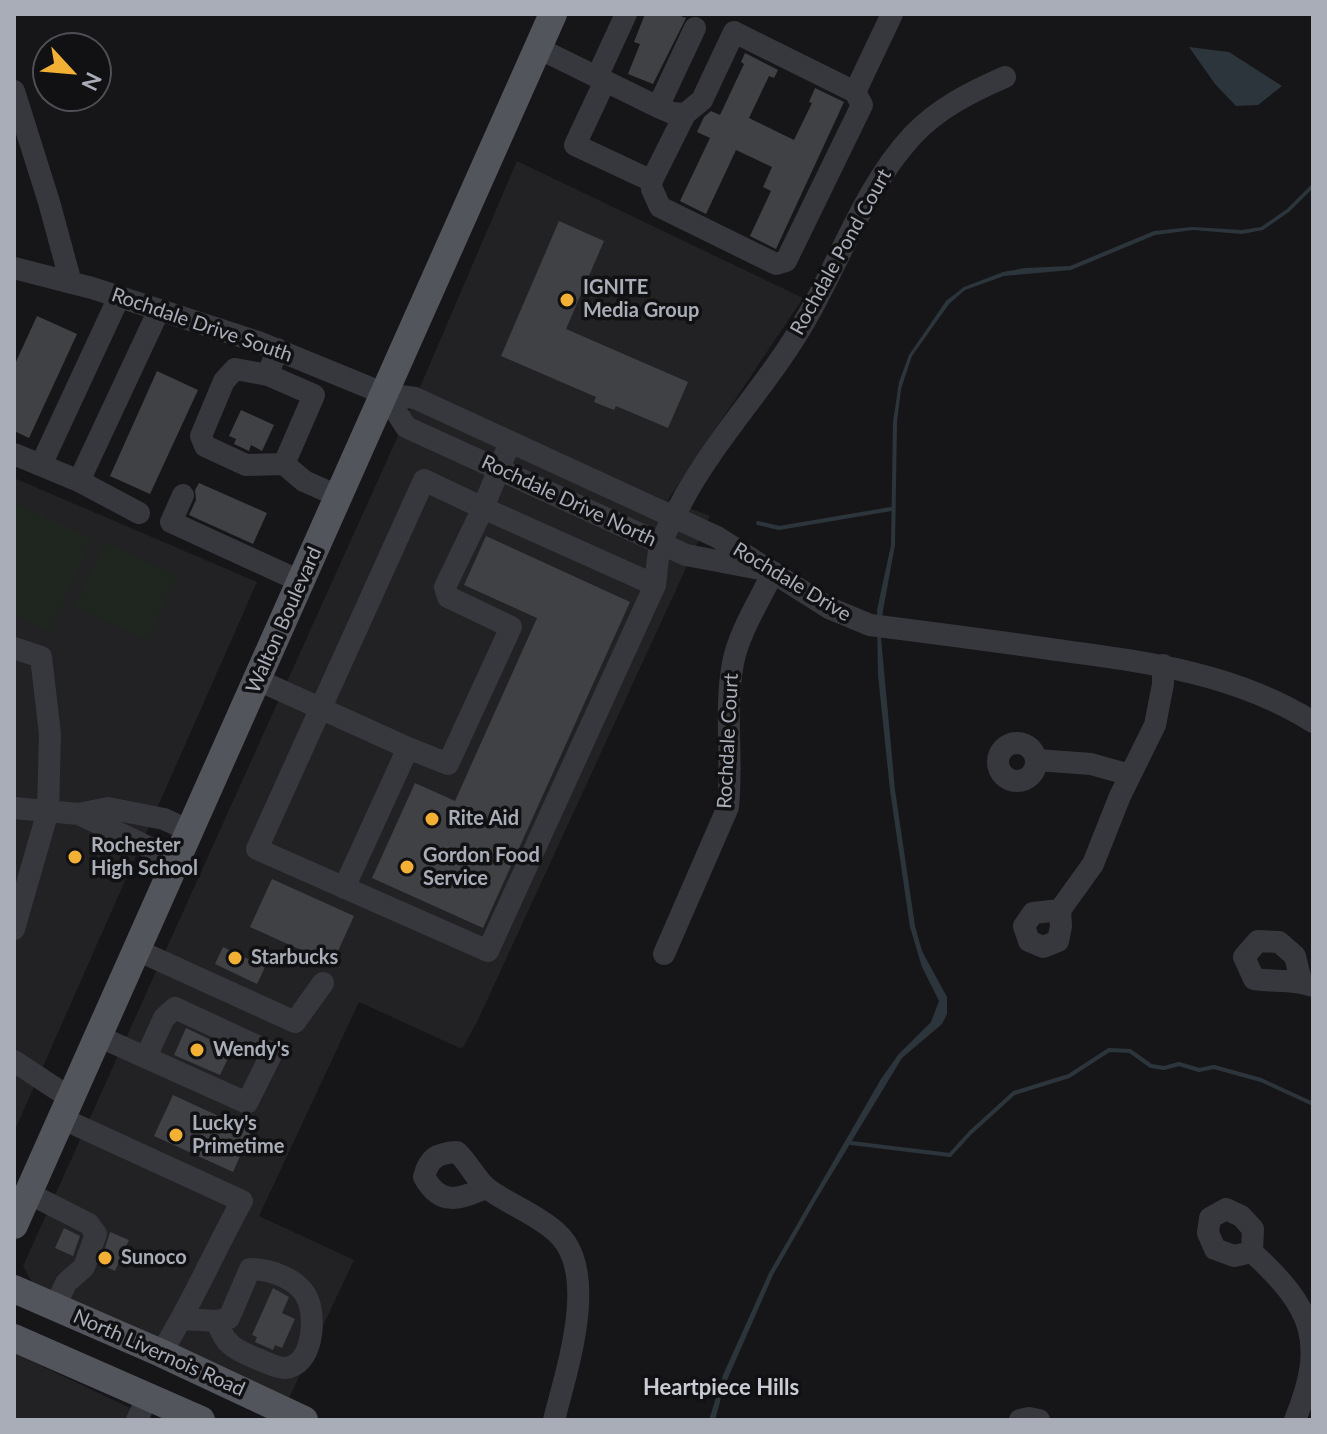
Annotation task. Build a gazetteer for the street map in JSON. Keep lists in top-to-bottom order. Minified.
{"streets":{"main road":["Walton Boulevard","North Livernois Road"],"street":["Rochdale Pond Court","Rochdale Drive South","Rochdale Drive North","Rochdale Drive","Rochdale Court"]},"crossings":[["Rochdale Pond Court","Rochdale Drive North"],["Rochdale Pond Court","Rochdale Drive"],["Rochdale Drive South","Rochdale Drive North"],["Rochdale Drive South","Rochdale Drive"],["Rochdale Drive South","Walton Boulevard"],["Rochdale Drive North","Rochdale Drive"],["Rochdale Drive North","Walton Boulevard"],["Rochdale Drive North","Rochdale Court"],["Rochdale Drive","Walton Boulevard"],["Rochdale Drive","Rochdale Court"]],"districts":["Heartpiece Hills"],"places":["IGNITE Media Group","Rite Aid","Rochester High School","Gordon Food Service","Starbucks","Wendy's","Lucky's Primetime","Sunoco"],"north":"bottom right"}
